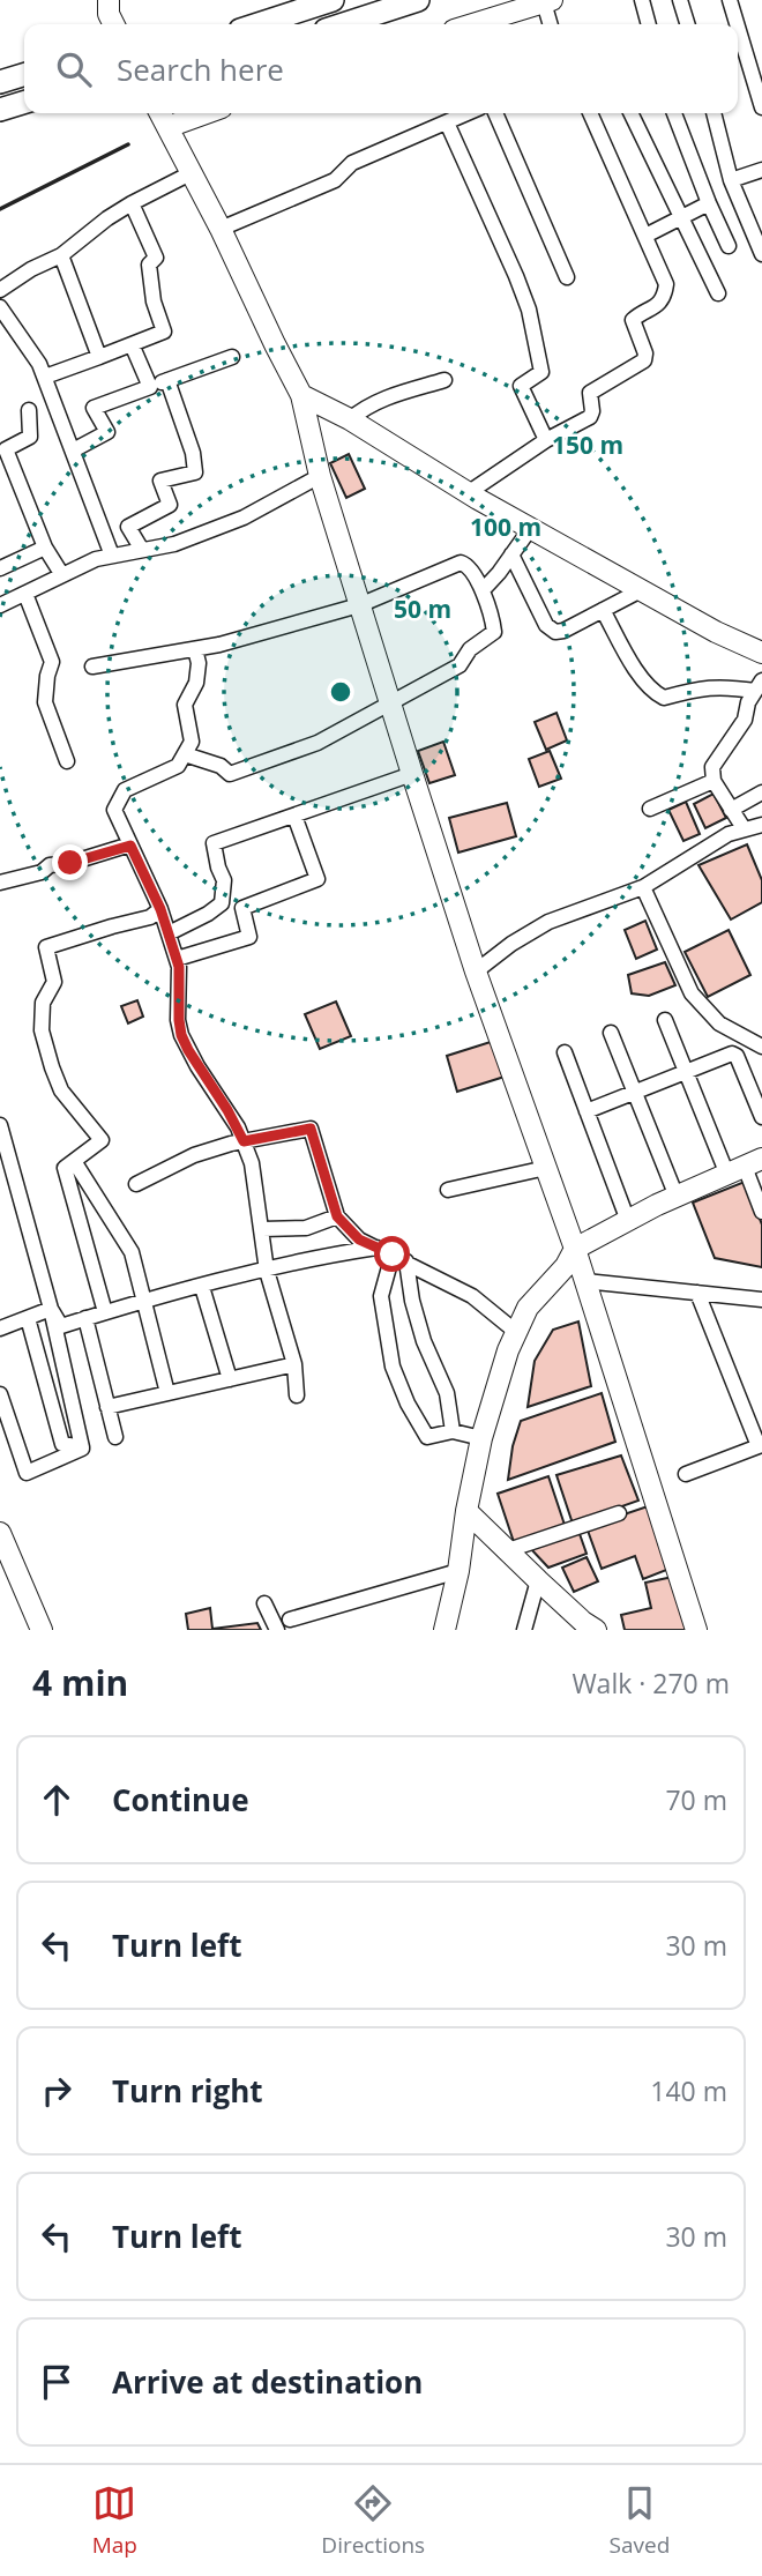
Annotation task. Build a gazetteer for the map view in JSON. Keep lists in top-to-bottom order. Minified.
{"page":{"search":"Search here","heading":["4 min","Walk · 270 m"],"list":[["Continue","70 m"],["Turn left","30 m"],["Turn right","140 m"],["Turn left","30 m"],"Arrive at destination"],"nav":["Map","Directions","Saved"]},"rings":["150 m","100 m","50 m"]}
